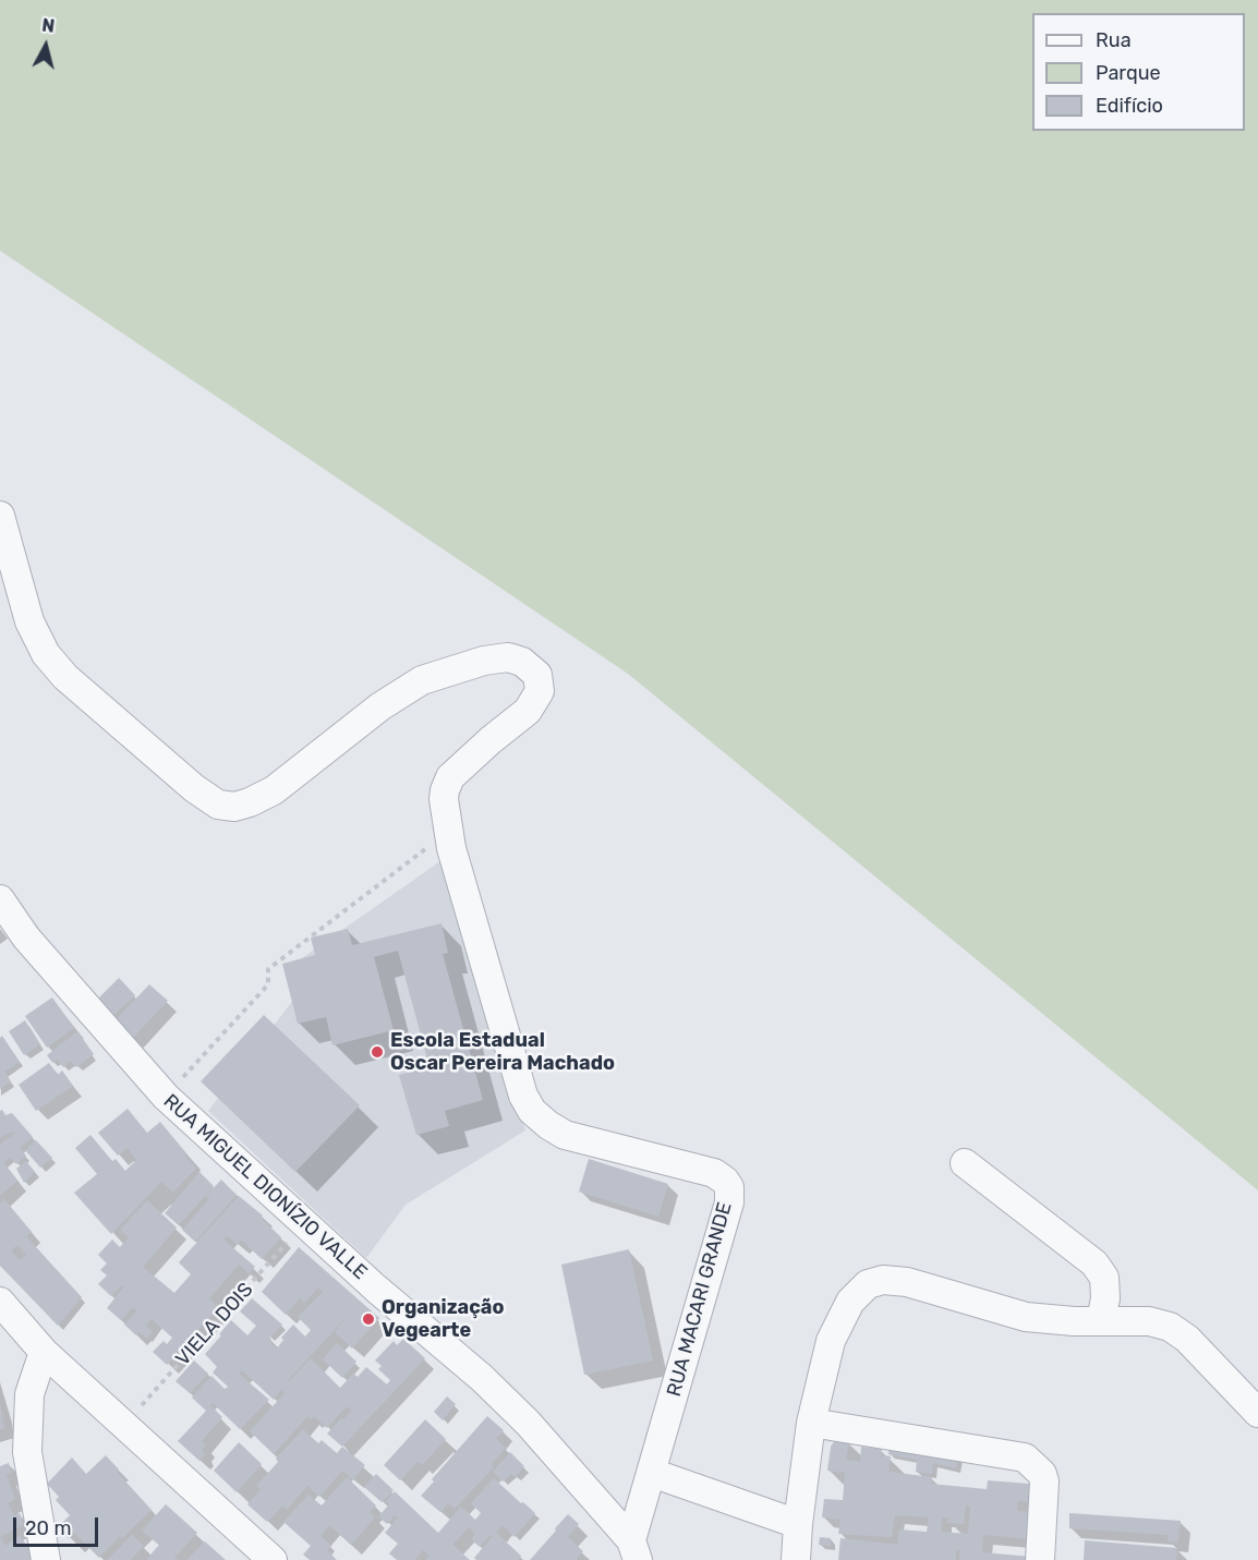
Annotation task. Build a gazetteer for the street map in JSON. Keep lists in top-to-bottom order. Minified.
{"streets":{"street":["RUA MIGUEL DIONÍZIO VALLE","RUA MACARI GRANDE"],"path":["VIELA DOIS"]},"crossings":[["RUA MIGUEL DIONÍZIO VALLE","RUA MACARI GRANDE"],["RUA MIGUEL DIONÍZIO VALLE","VIELA DOIS"]],"places":["Escola Estadual Oscar Pereira Machado","Organização Vegearte"],"legend":["Rua","Parque","Edifício"],"scale_bar":"20 m","north":"top"}
